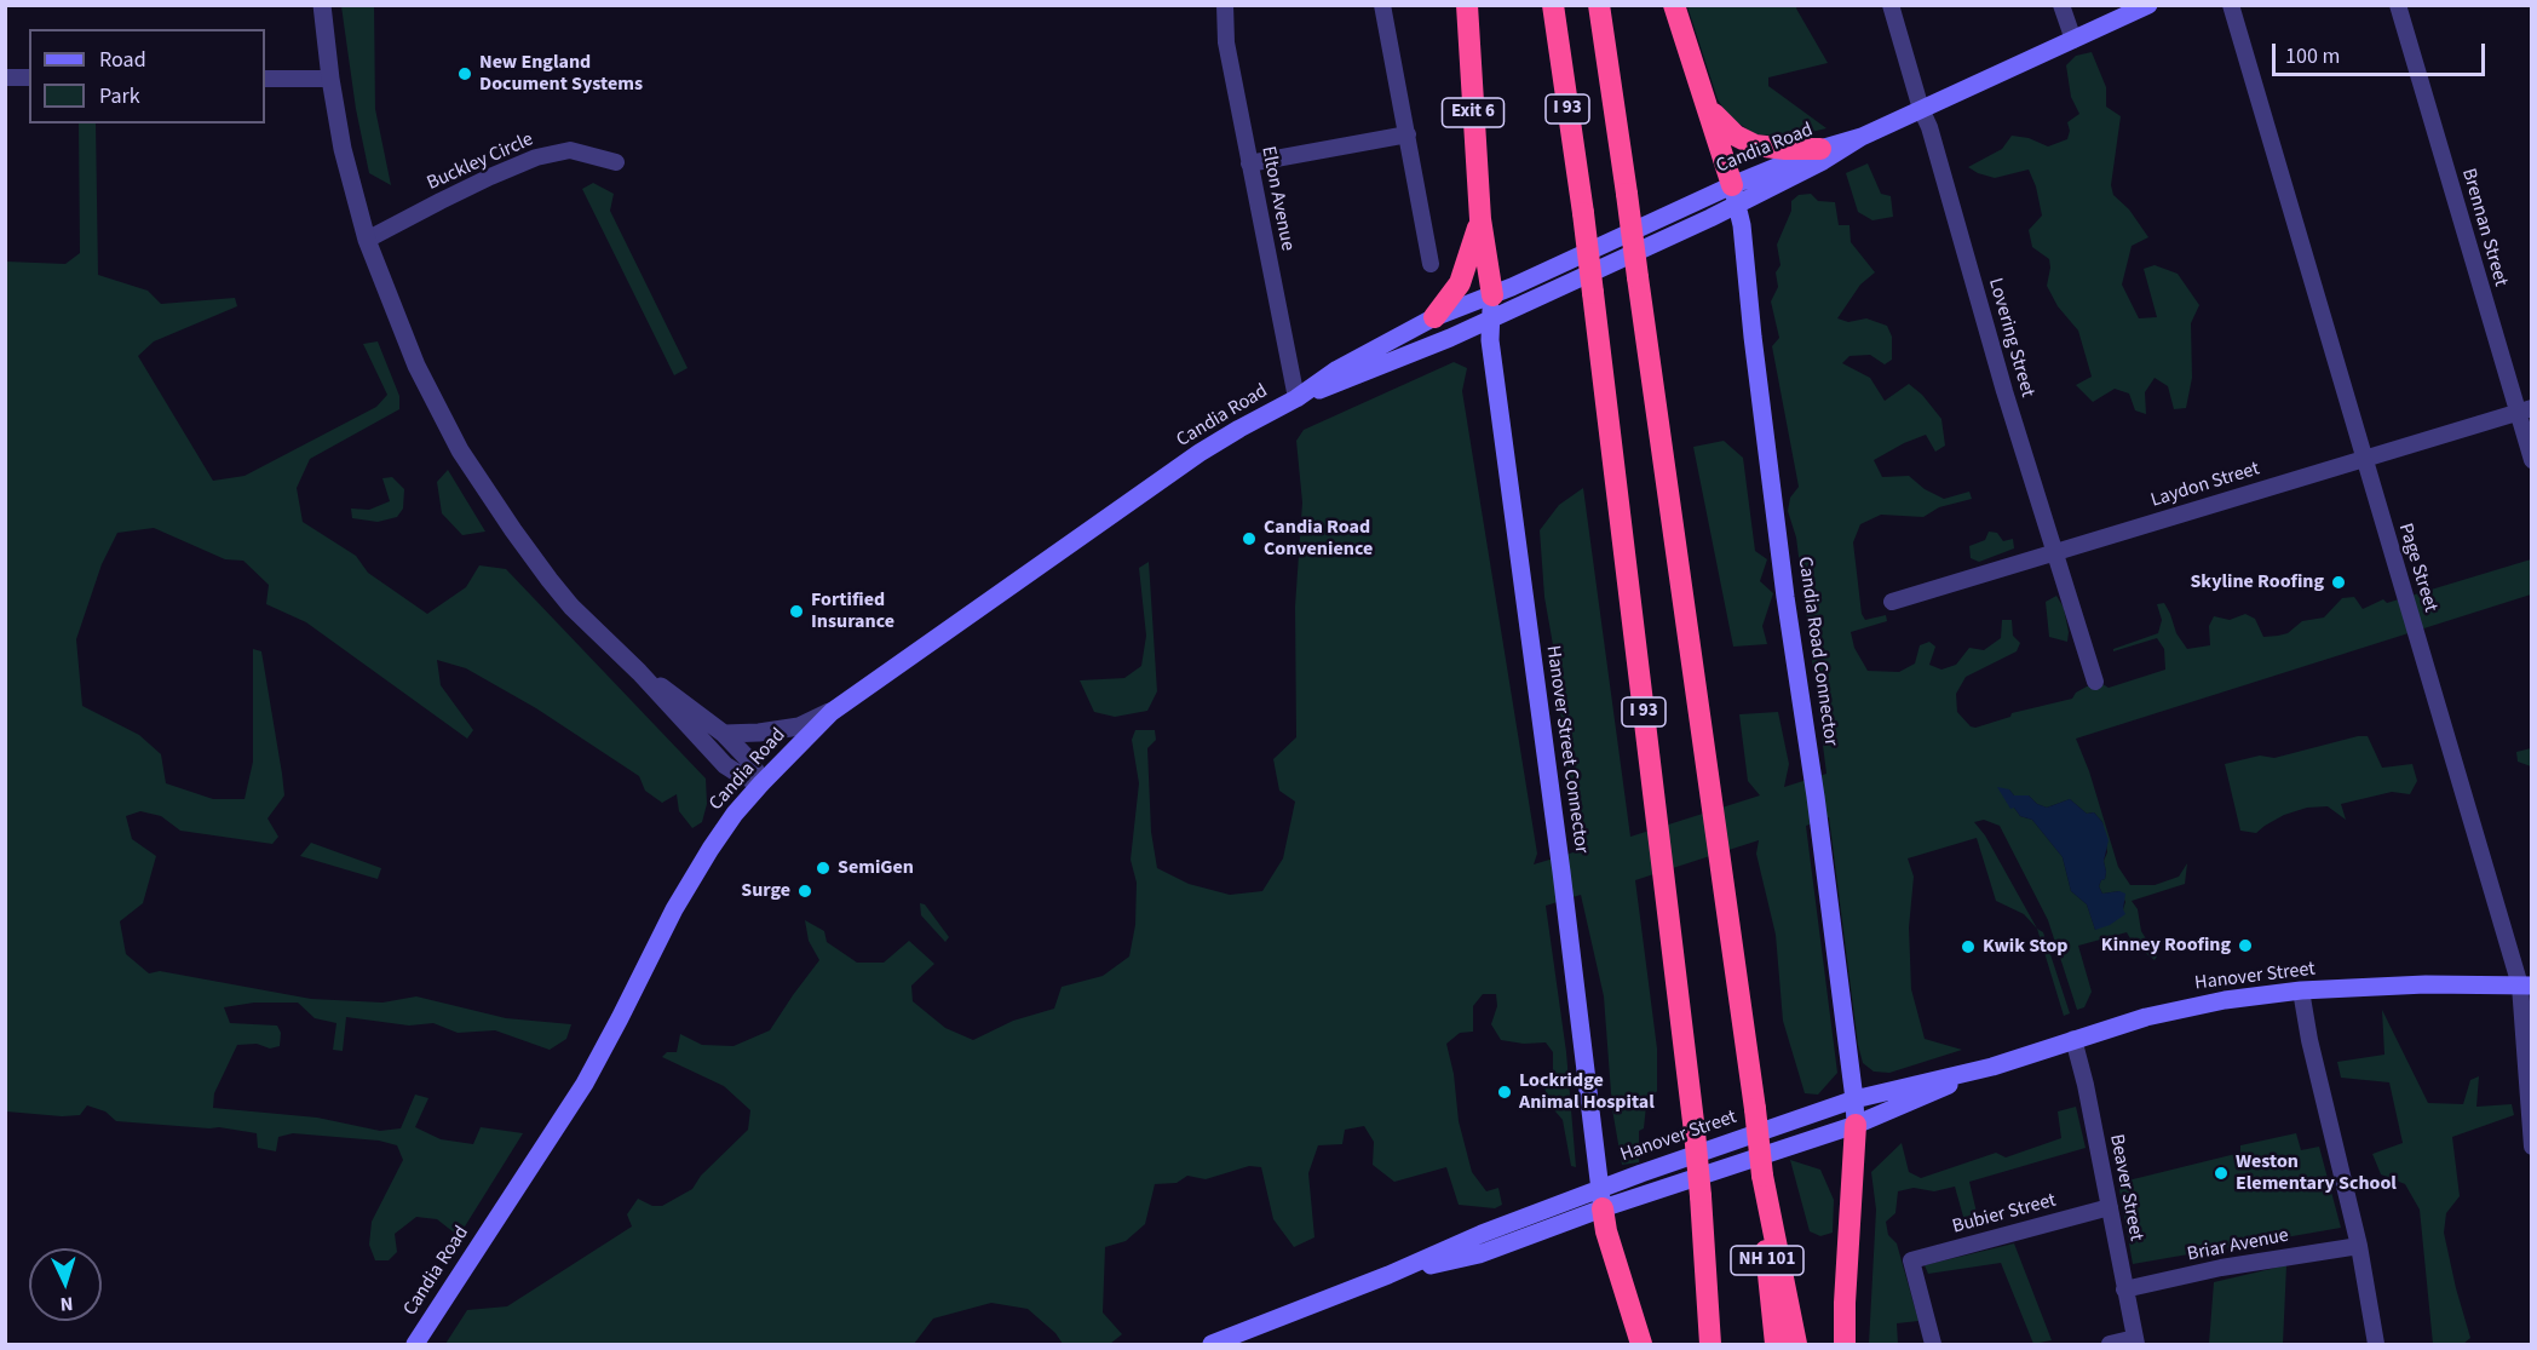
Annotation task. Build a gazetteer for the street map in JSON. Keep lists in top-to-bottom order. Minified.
{"streets":{"highway":["I 93","Exit 6","NH 101"],"main road":["Candia Road","Candia Road Connector","Hanover Street Connector","Hanover Street"],"street":["Buckley Circle","Elton Avenue","Brennan Street","Lovering Street","Laydon Street","Page Street","Beaver Street","Bubier Street","Briar Avenue"]},"crossings":[["I 93","NH 101"],["Candia Road","Elton Avenue"],["Candia Road","Lovering Street"],["Candia Road","Candia Road Connector"],["Candia Road","Hanover Street Connector"],["Brennan Street","Laydon Street"],["Lovering Street","Laydon Street"],["Laydon Street","Page Street"],["Page Street","Hanover Street"],["Candia Road Connector","Hanover Street"],["Hanover Street Connector","Hanover Street"],["Hanover Street","Beaver Street"],["Beaver Street","Bubier Street"],["Beaver Street","Briar Avenue"]],"places":["New England Document Systems","Candia Road Convenience","Skyline Roofing","Fortified Insurance","SemiGen","Surge","Kinney Roofing","Kwik Stop","Lockridge Animal Hospital","Weston Elementary School"],"legend":["Road","Park"],"scale_bar":"100 m","north":"bottom"}
